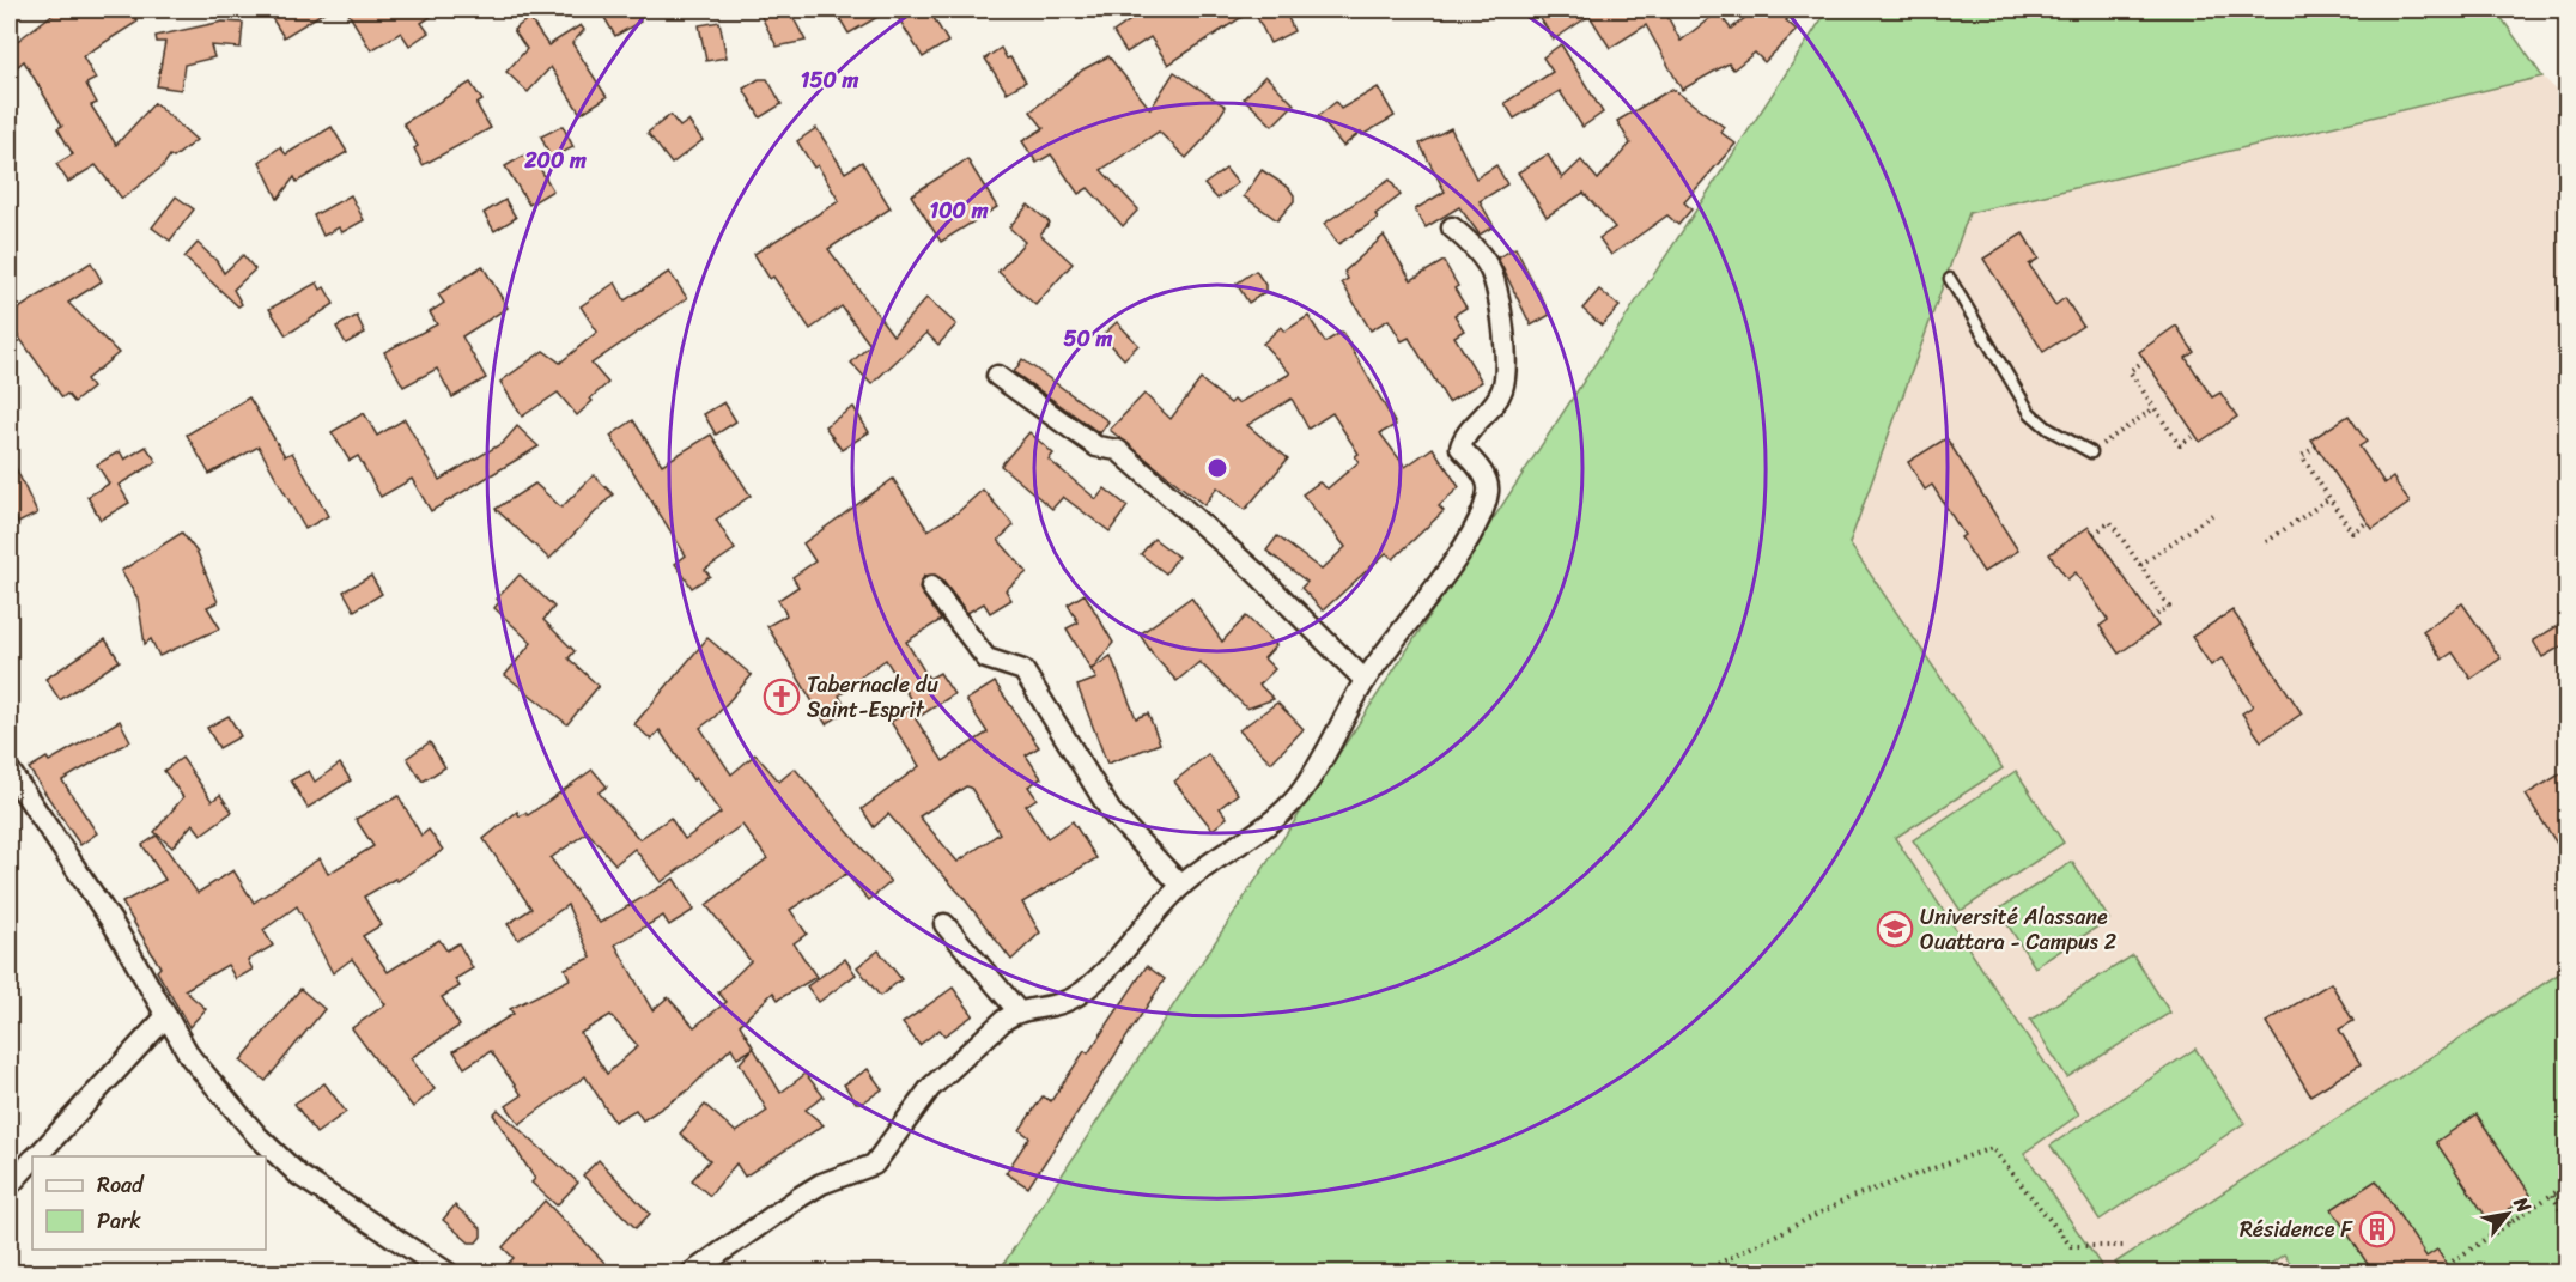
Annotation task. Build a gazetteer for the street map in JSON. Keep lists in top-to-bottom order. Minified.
{"places":{"church":["Tabernacle du Saint-Esprit"],"school or university":["Université Alassane Ouattara - Campus 2"],"building":["Résidence F"]},"legend":["Road","Park"],"north":"top right","rings":["150 m","200 m","100 m","50 m"]}
